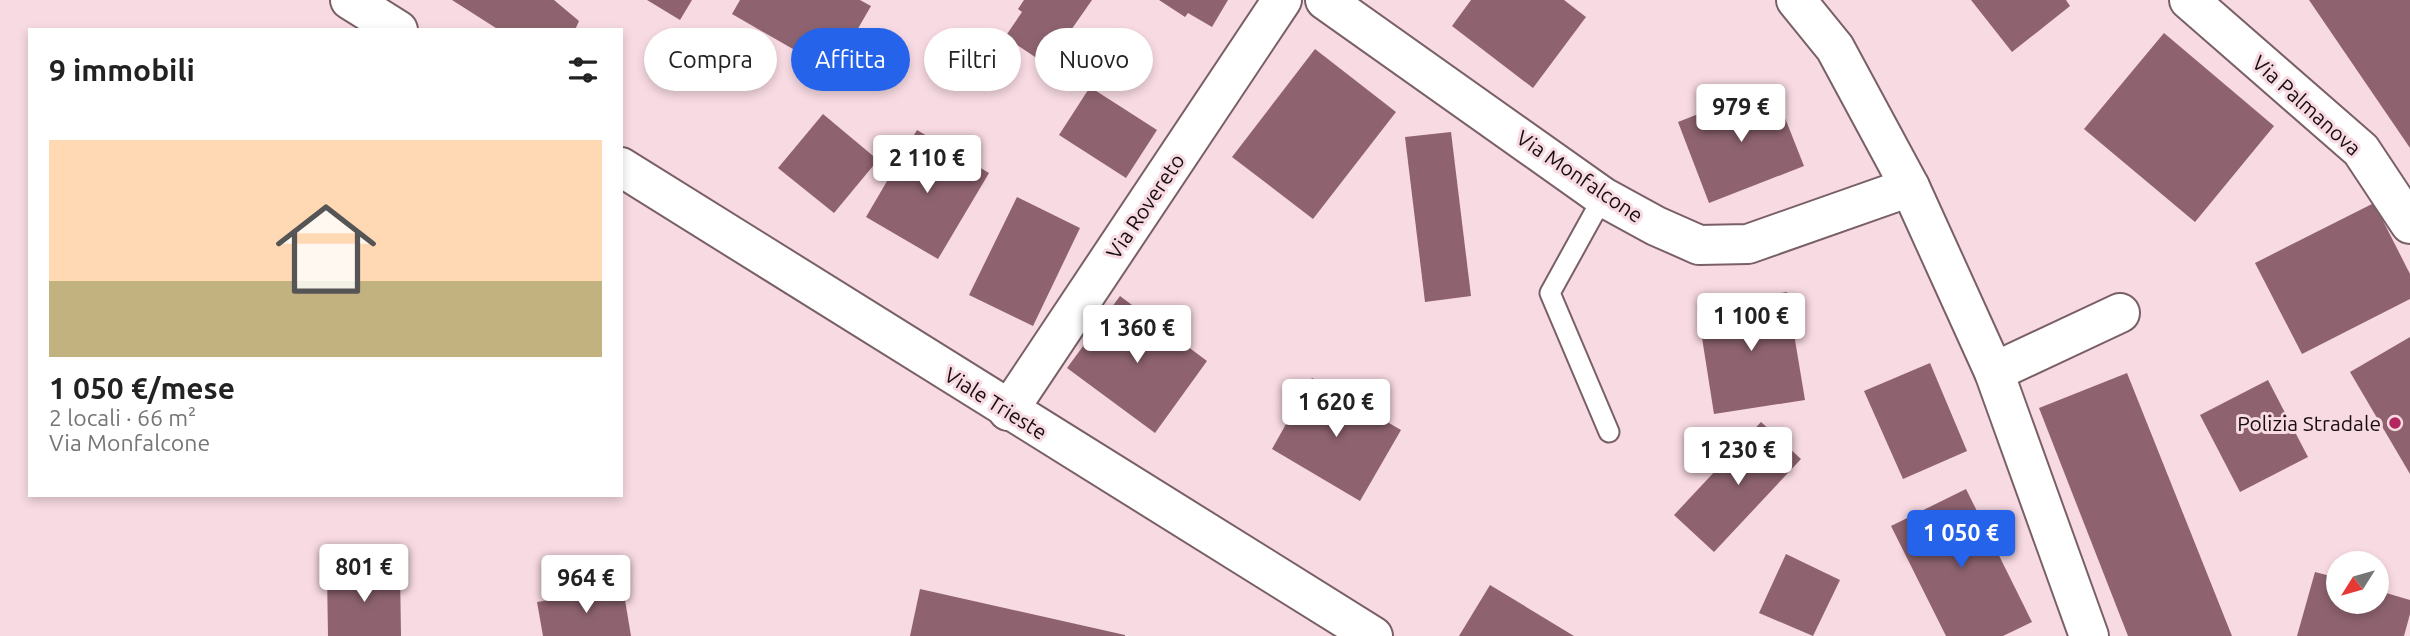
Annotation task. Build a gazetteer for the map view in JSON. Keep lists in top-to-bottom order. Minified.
{"streets":{"street":["Via Palmanova","Via Monfalcone","Via Rovereto","Viale Trieste"]},"crossings":[["Via Rovereto","Viale Trieste"]],"places":["Polizia Stradale"],"north":"bottom left","page":{"chip":["Compra","Affitta","Filtri","Nuovo"],"heading":"9 immobili","price":["979 €","2 110 €","1 100 €","1 360 €","1 620 €","1 230 €","1 050 €","801 €","964 €"],"list":[{"name":"1 050 €/mese","note":"2 locali · 66 m² · Via Monfalcone"}]}}
